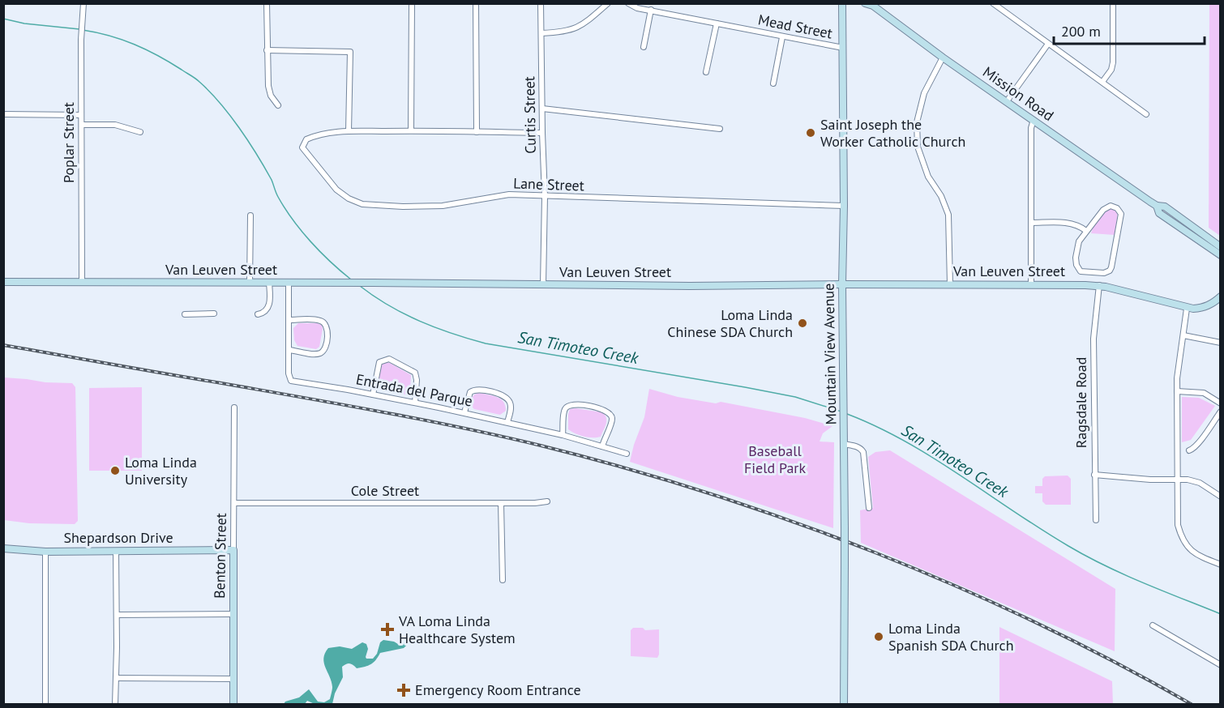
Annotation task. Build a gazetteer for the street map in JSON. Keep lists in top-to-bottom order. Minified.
{"streets":{"street":["Mead Street","Mission Road","Curtis Street","Poplar Street","Lane Street","Van Leuven Street","Mountain View Avenue","Entrada del Parque","Ragsdale Road","Cole Street","Shepardson Drive","Benton Street"]},"crossings":[["Mead Street","Mountain View Avenue"],["Curtis Street","Lane Street"],["Curtis Street","Van Leuven Street"],["Poplar Street","Van Leuven Street"],["Lane Street","Mountain View Avenue"],["Van Leuven Street","Mountain View Avenue"],["Van Leuven Street","Entrada del Parque"],["Van Leuven Street","Ragsdale Road"],["Cole Street","Benton Street"],["Shepardson Drive","Benton Street"]],"water":["San Timoteo Creek"],"parks":["Baseball Field Park"],"places":{"other":["Saint Joseph the Worker Catholic Church","Loma Linda Chinese SDA Church","Loma Linda University","Loma Linda Spanish SDA Church"],"health":["VA Loma Linda Healthcare System","Emergency Room Entrance"]},"scale_bar":"200 m"}
